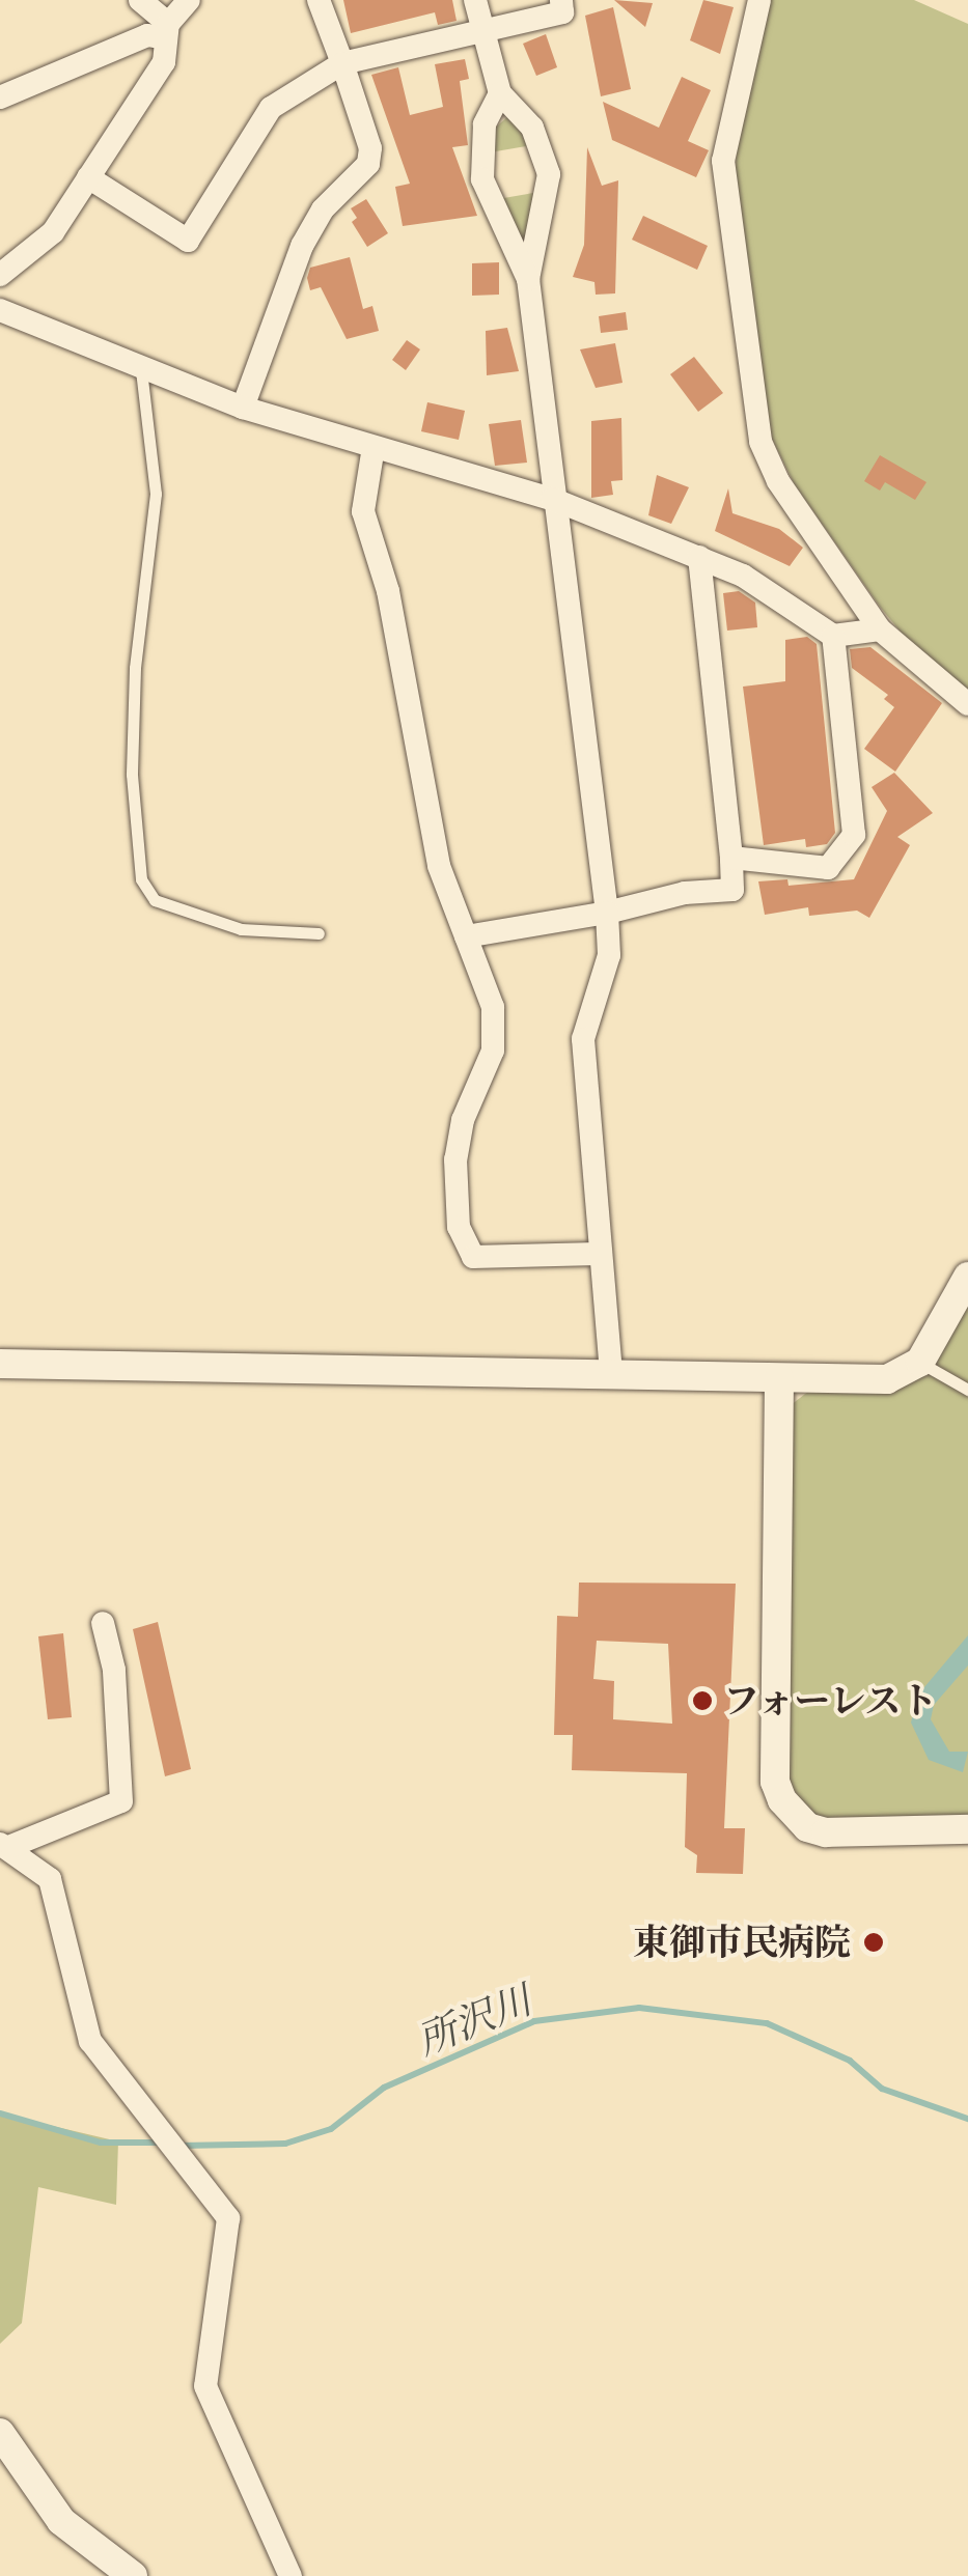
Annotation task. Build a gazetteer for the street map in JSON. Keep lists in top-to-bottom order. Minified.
{"water":["所沢川"],"places":["フォーレスト","東御市民病院"]}
